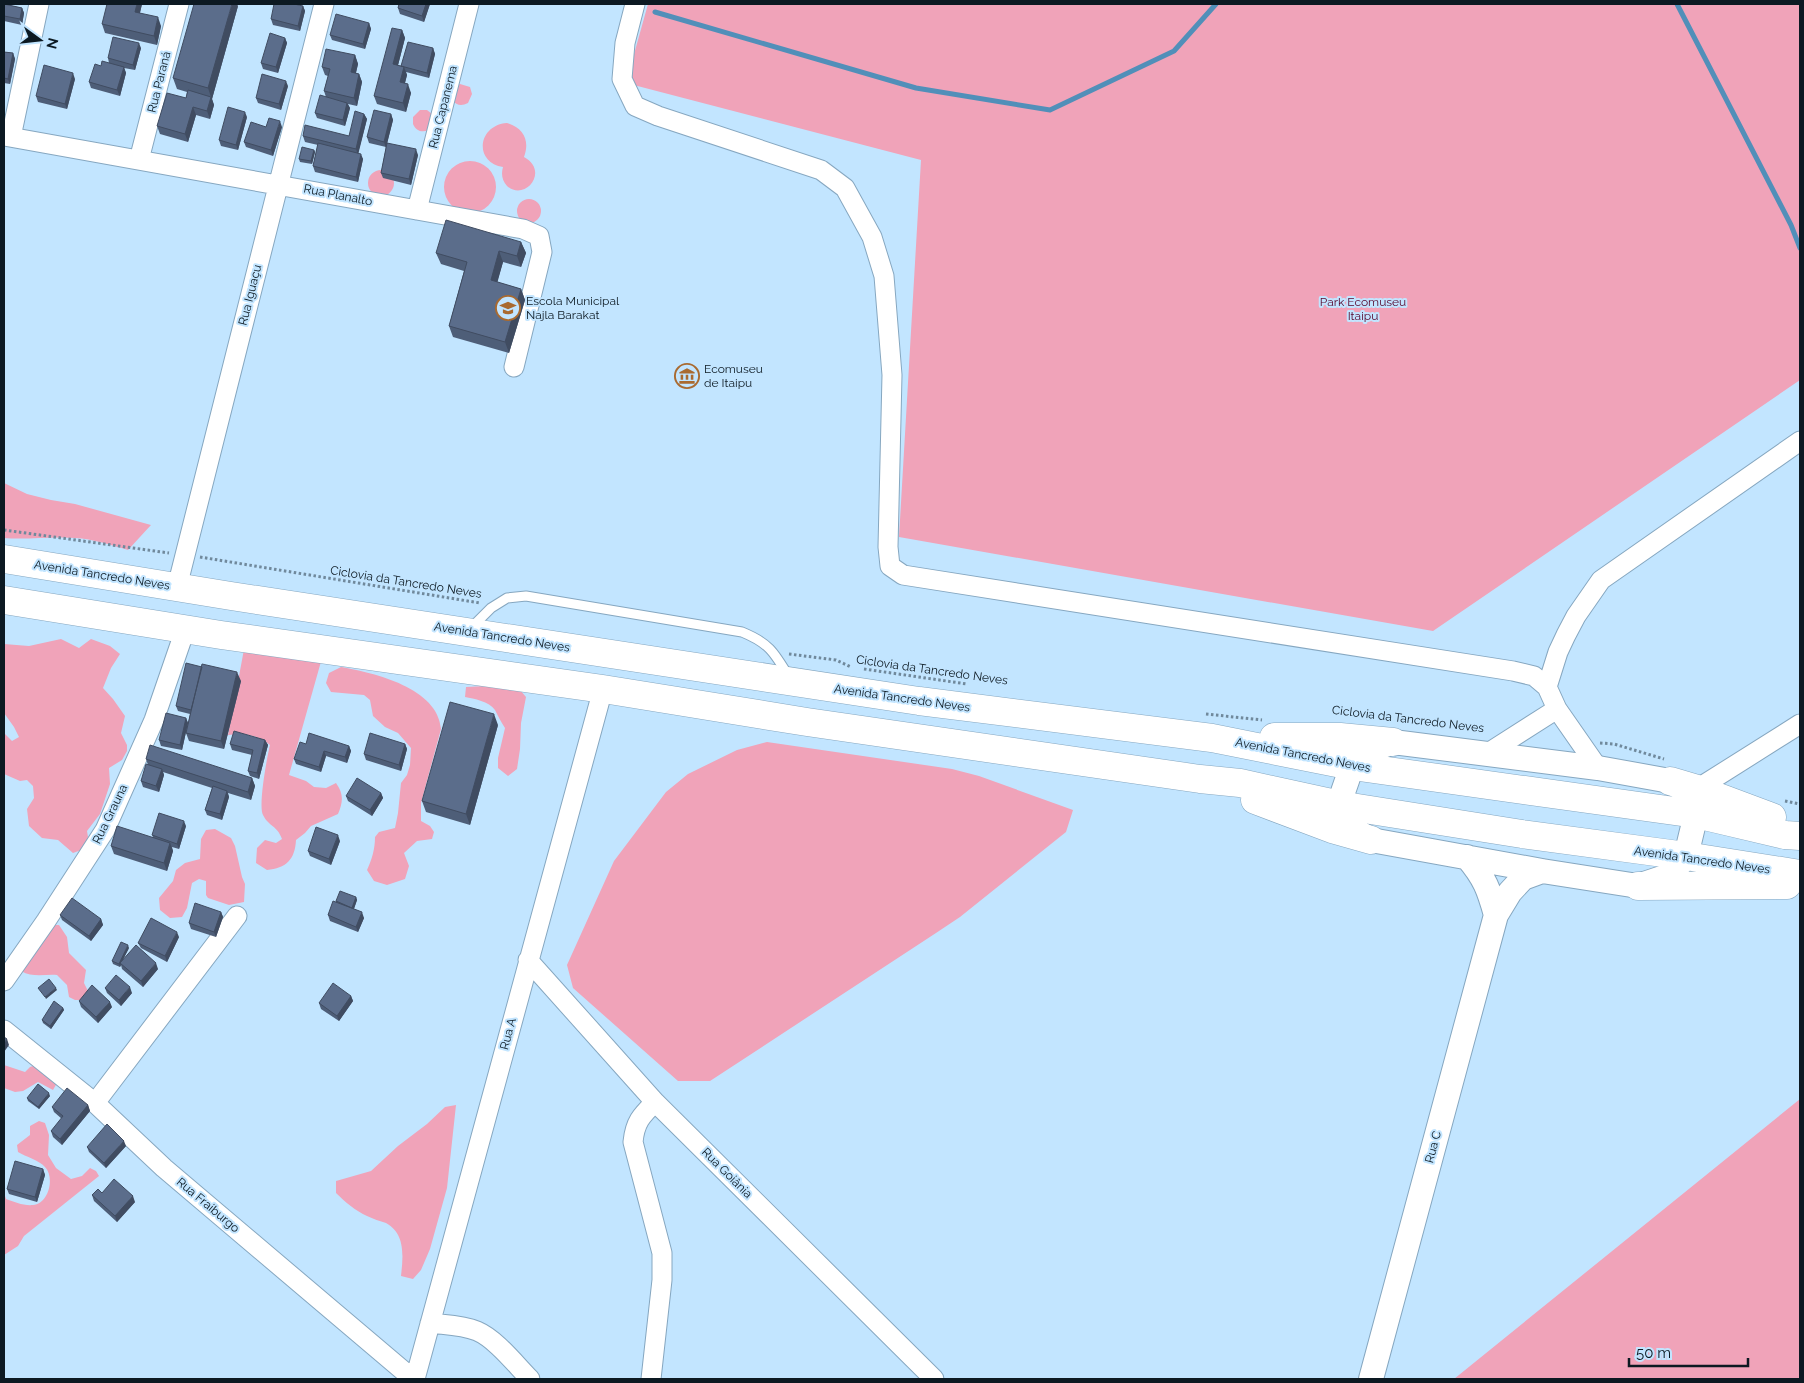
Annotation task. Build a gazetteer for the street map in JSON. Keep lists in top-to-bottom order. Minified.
{"streets":{"main road":["Avenida Tancredo Neves"],"street":["Rua Paraná","Rua Capanema","Rua Planalto","Rua Iguaçu","Rua Grauna","Rua A","Rua C","Rua Goiânia","Rua Fraiburgo"],"path":["Ciclovia da Tancredo Neves"]},"crossings":[["Rua Paraná","Rua Planalto"],["Rua Capanema","Rua Planalto"],["Rua Planalto","Rua Iguaçu"],["Rua Iguaçu","Avenida Tancredo Neves"],["Rua Iguaçu","Ciclovia da Tancredo Neves"],["Avenida Tancredo Neves","Rua Grauna"],["Avenida Tancredo Neves","Rua A"],["Rua A","Rua Goiânia"],["Rua A","Rua Fraiburgo"]],"parks":["Park Ecomuseu Itaipu"],"places":{"school or university":["Escola Municipal Najla Barakat"],"museum":["Ecomuseu de Itaipu"]},"scale_bar":"50 m","north":"right"}
